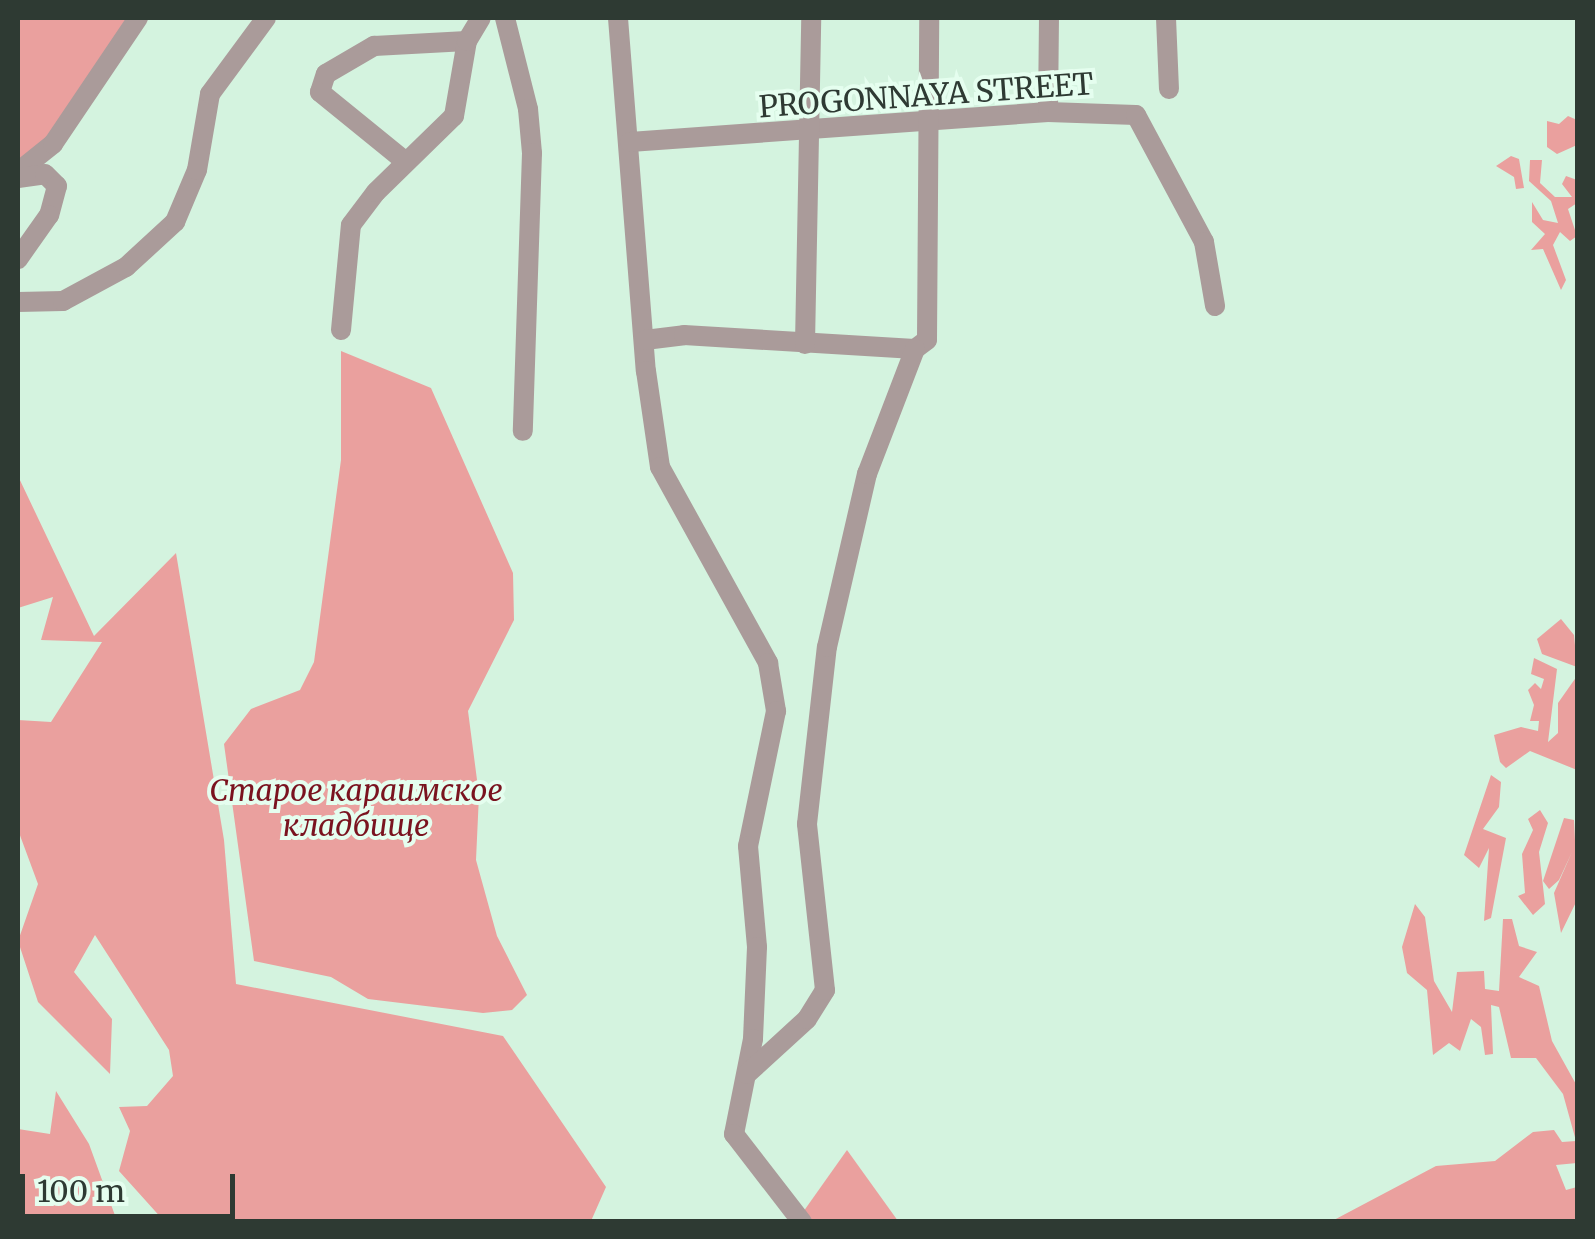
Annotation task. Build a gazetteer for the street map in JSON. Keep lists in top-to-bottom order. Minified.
{"streets":{"street":["PROGONNAYA STREET"]},"parks":["Старое караимское кладбище"],"scale_bar":"100 m"}
